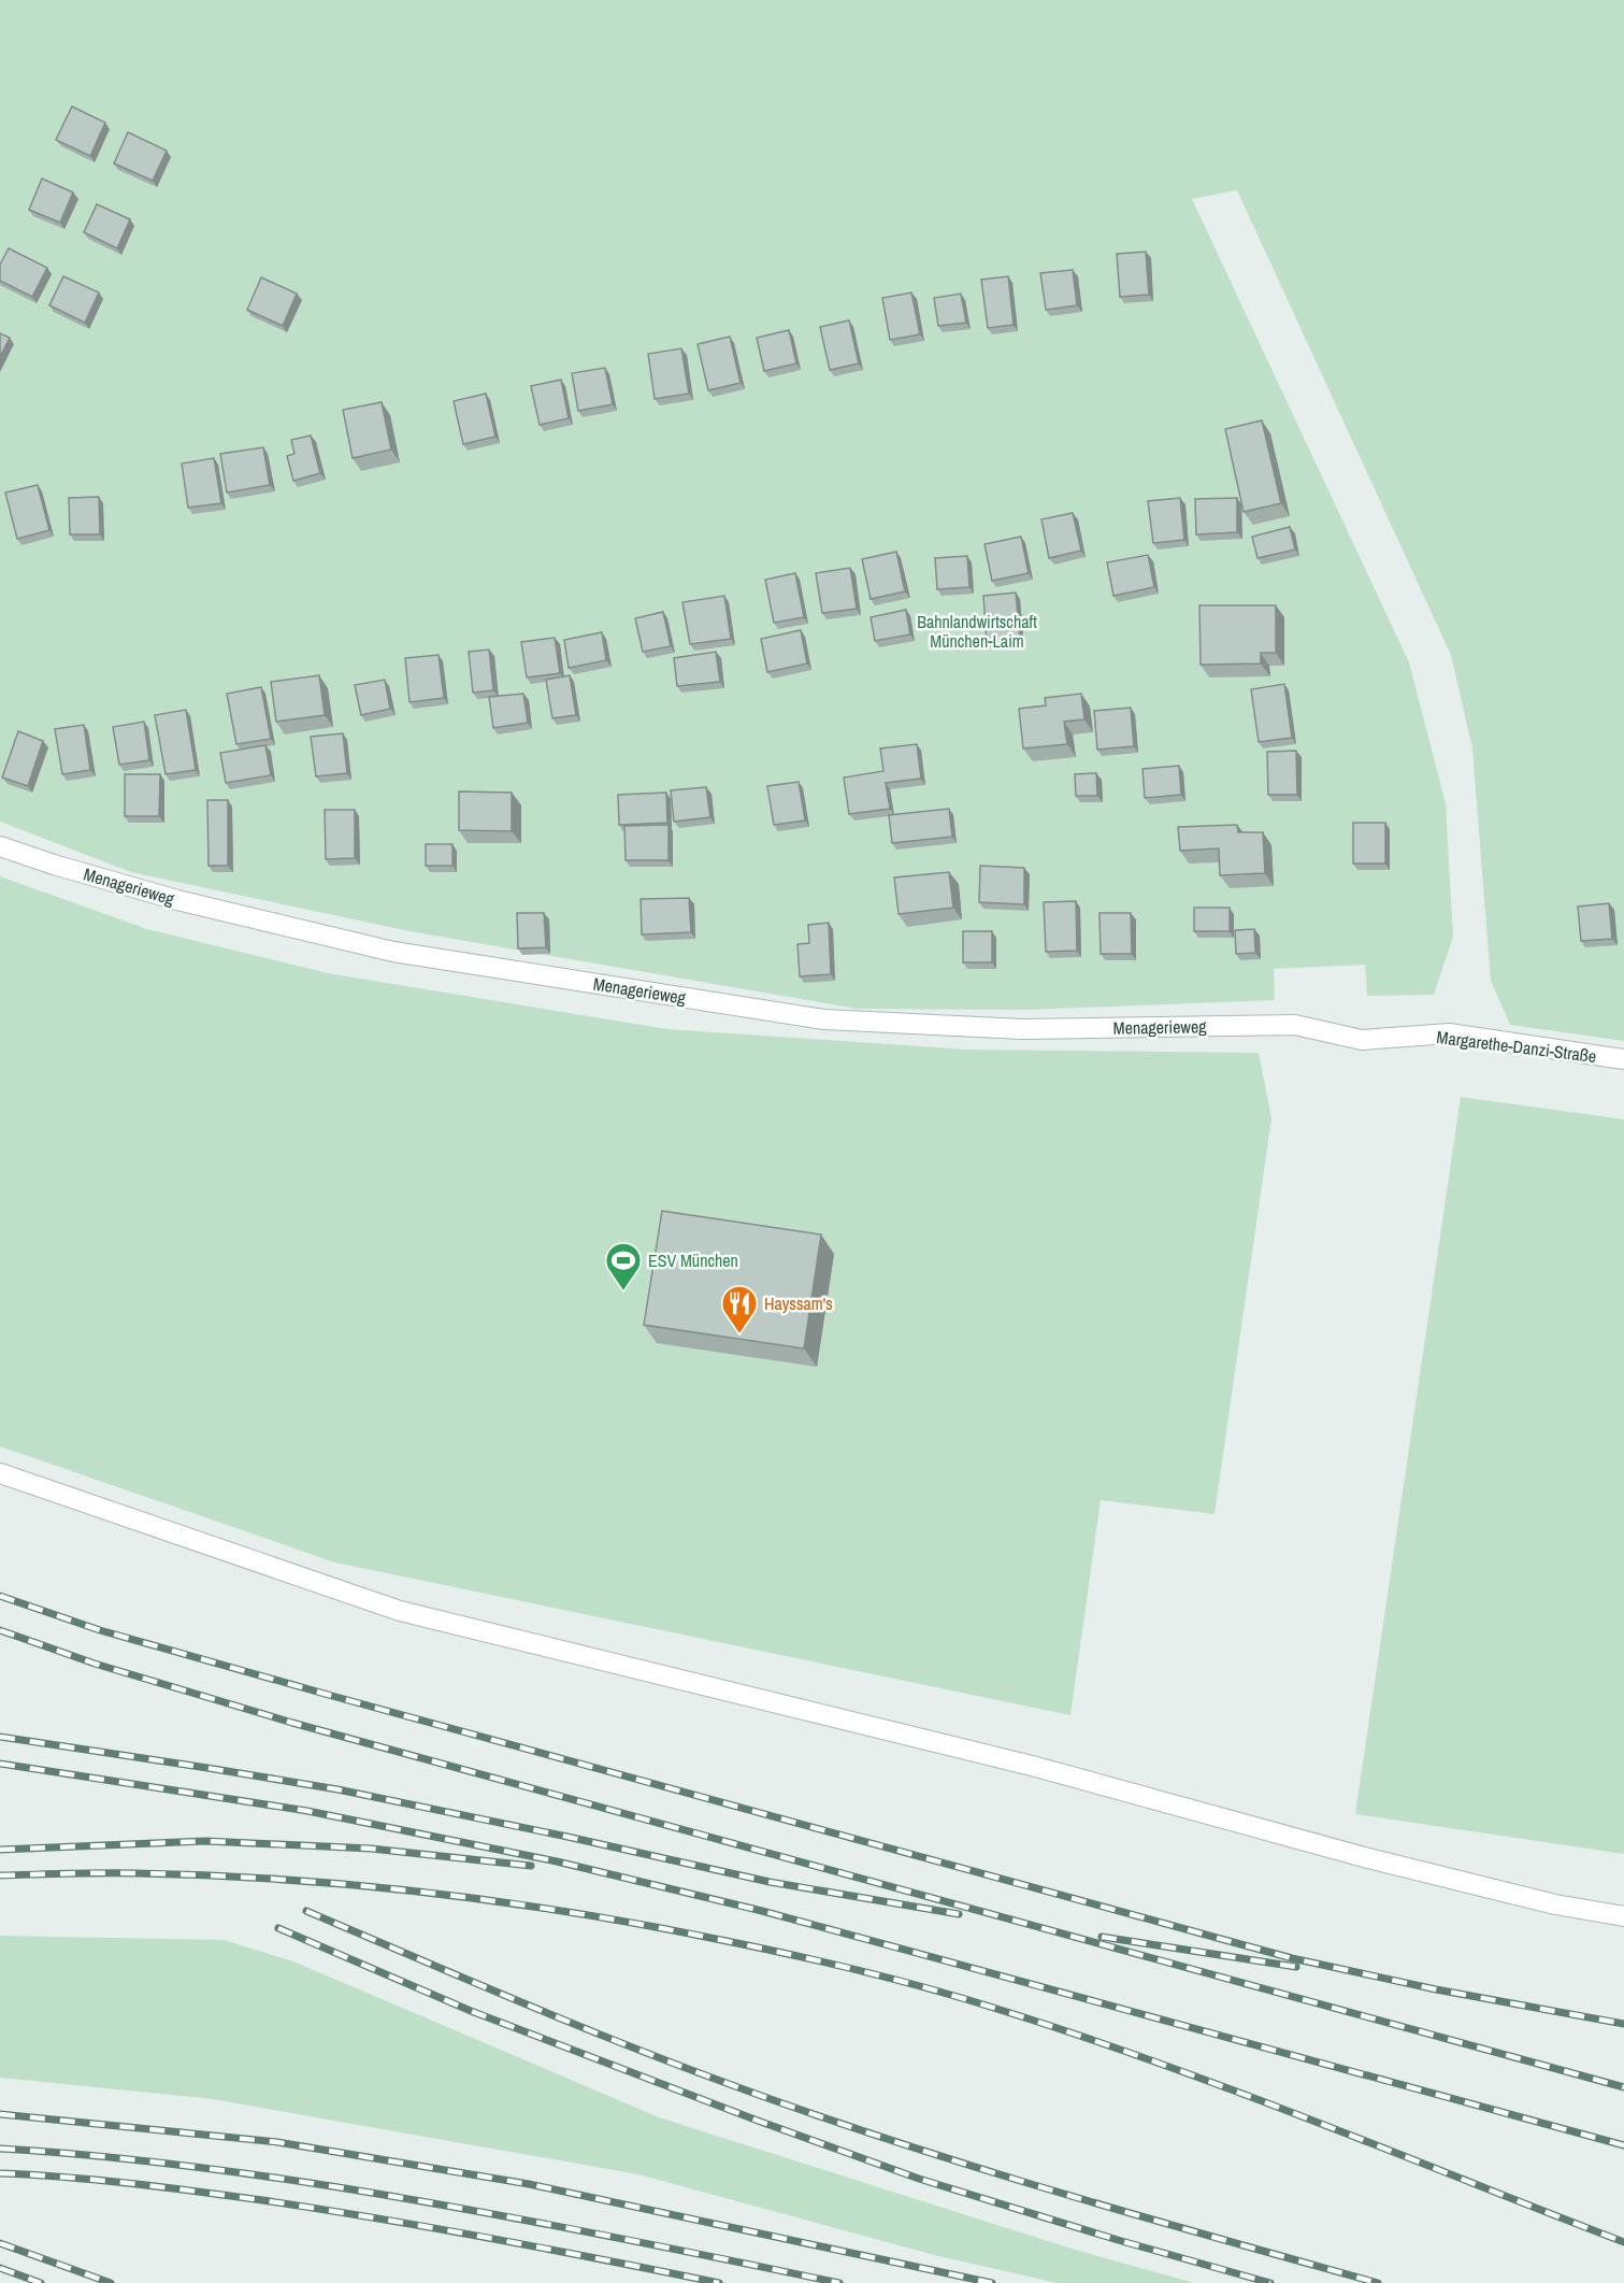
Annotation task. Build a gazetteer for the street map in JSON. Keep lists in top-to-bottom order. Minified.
{"streets":{"street":["Menagerieweg","Margarethe-Danzi-Straße"]},"crossings":[["Menagerieweg","Margarethe-Danzi-Straße"]],"parks":["Bahnlandwirtschaft München-Laim"],"places":{"sports":["ESV München"],"restaurant":["Hayssam's"]}}
